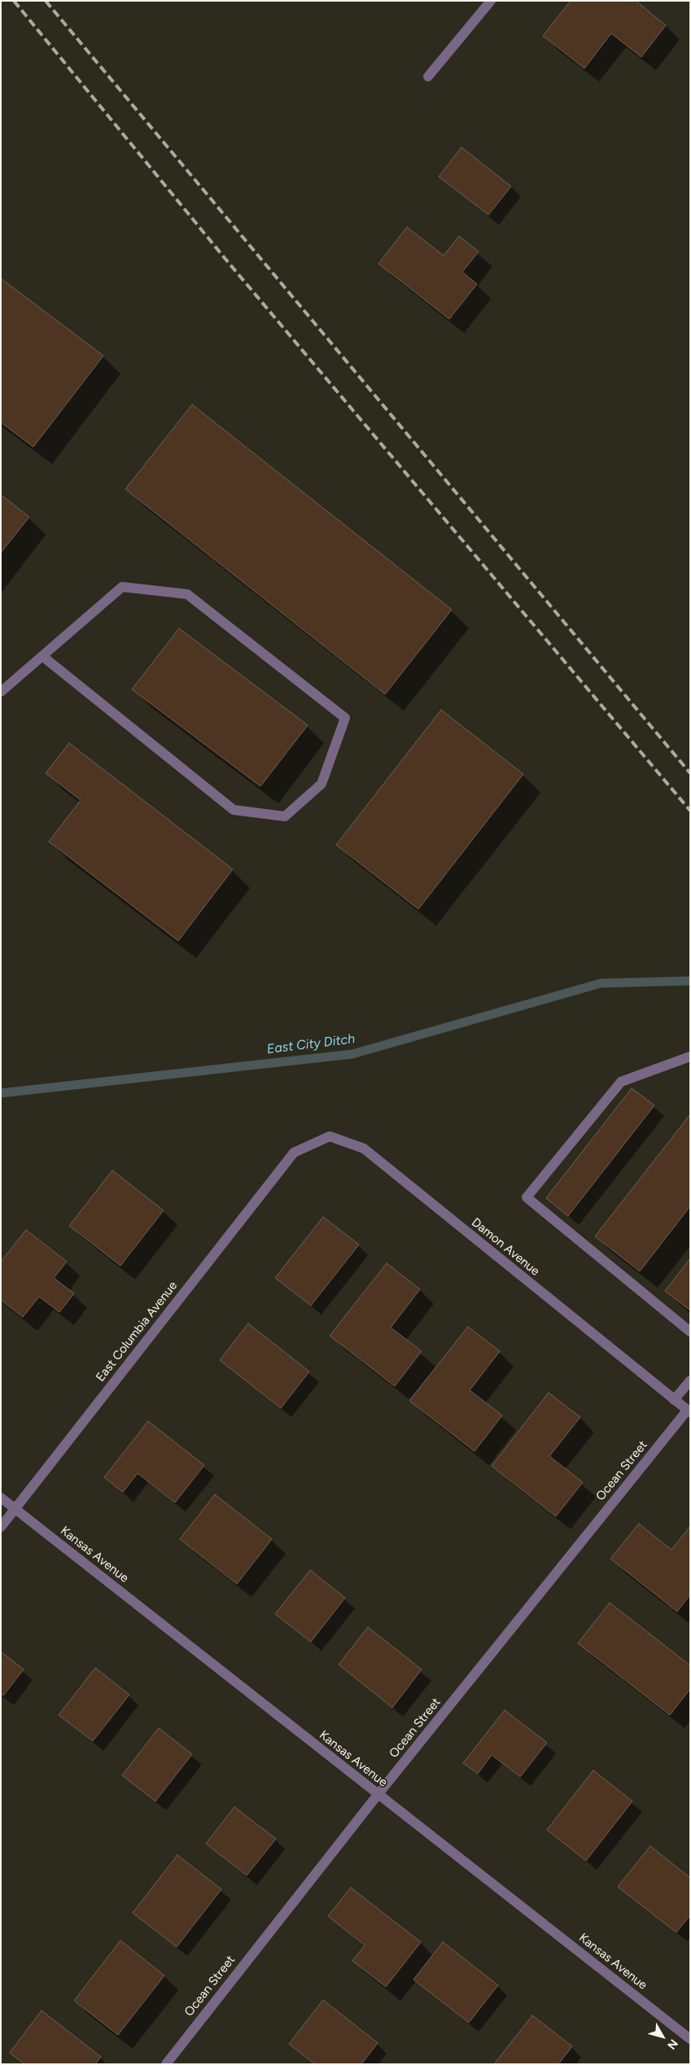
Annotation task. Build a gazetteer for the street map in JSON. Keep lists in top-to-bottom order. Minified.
{"streets":{"street":["Damon Avenue","East Columbia Avenue","Ocean Street","Kansas Avenue"]},"crossings":[["Damon Avenue","East Columbia Avenue"],["Damon Avenue","Ocean Street"],["East Columbia Avenue","Kansas Avenue"],["Ocean Street","Kansas Avenue"]],"water":["East City Ditch"],"north":"bottom right"}
